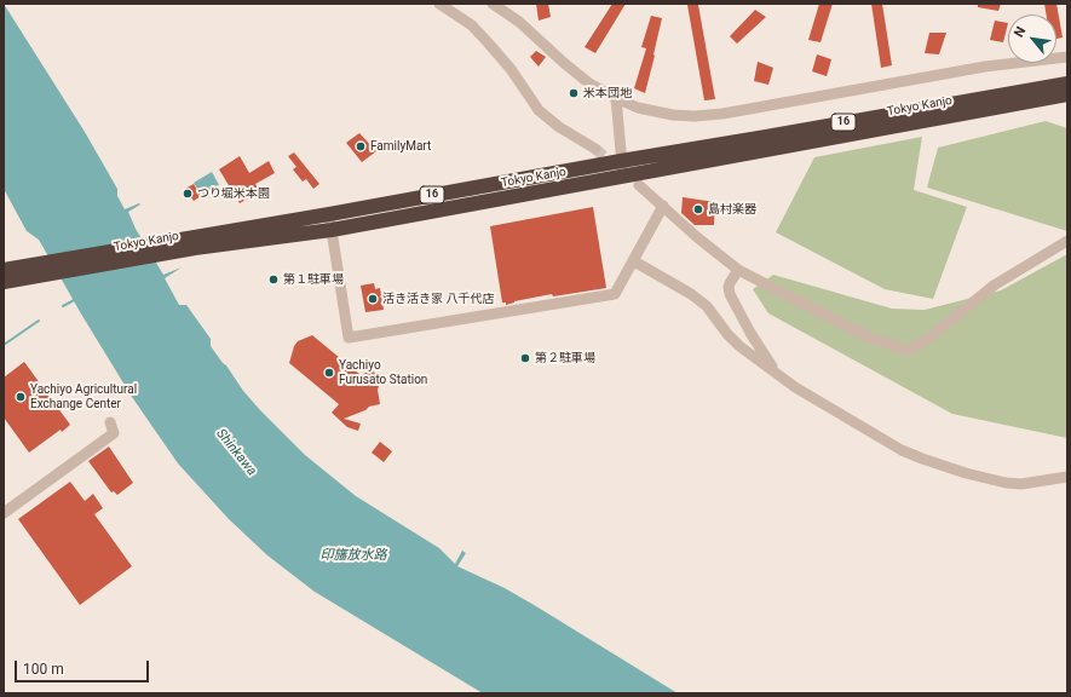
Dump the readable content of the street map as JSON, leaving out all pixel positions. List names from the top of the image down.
{
  "streets": {
    "highway": ["Tokyo Kanjo", "16"]
  },
  "water": ["Shinkawa", "印旛放水路"],
  "places": [
    "米本団地",
    "FamilyMart",
    "つり堀米本園",
    "島村楽器",
    "第１駐車場",
    "活き活き家 八千代店",
    "第２駐車場",
    "Yachiyo Furusato Station",
    "Yachiyo Agricultural Exchange Center"
  ],
  "scale_bar": "100 m",
  "north": "top left"
}
